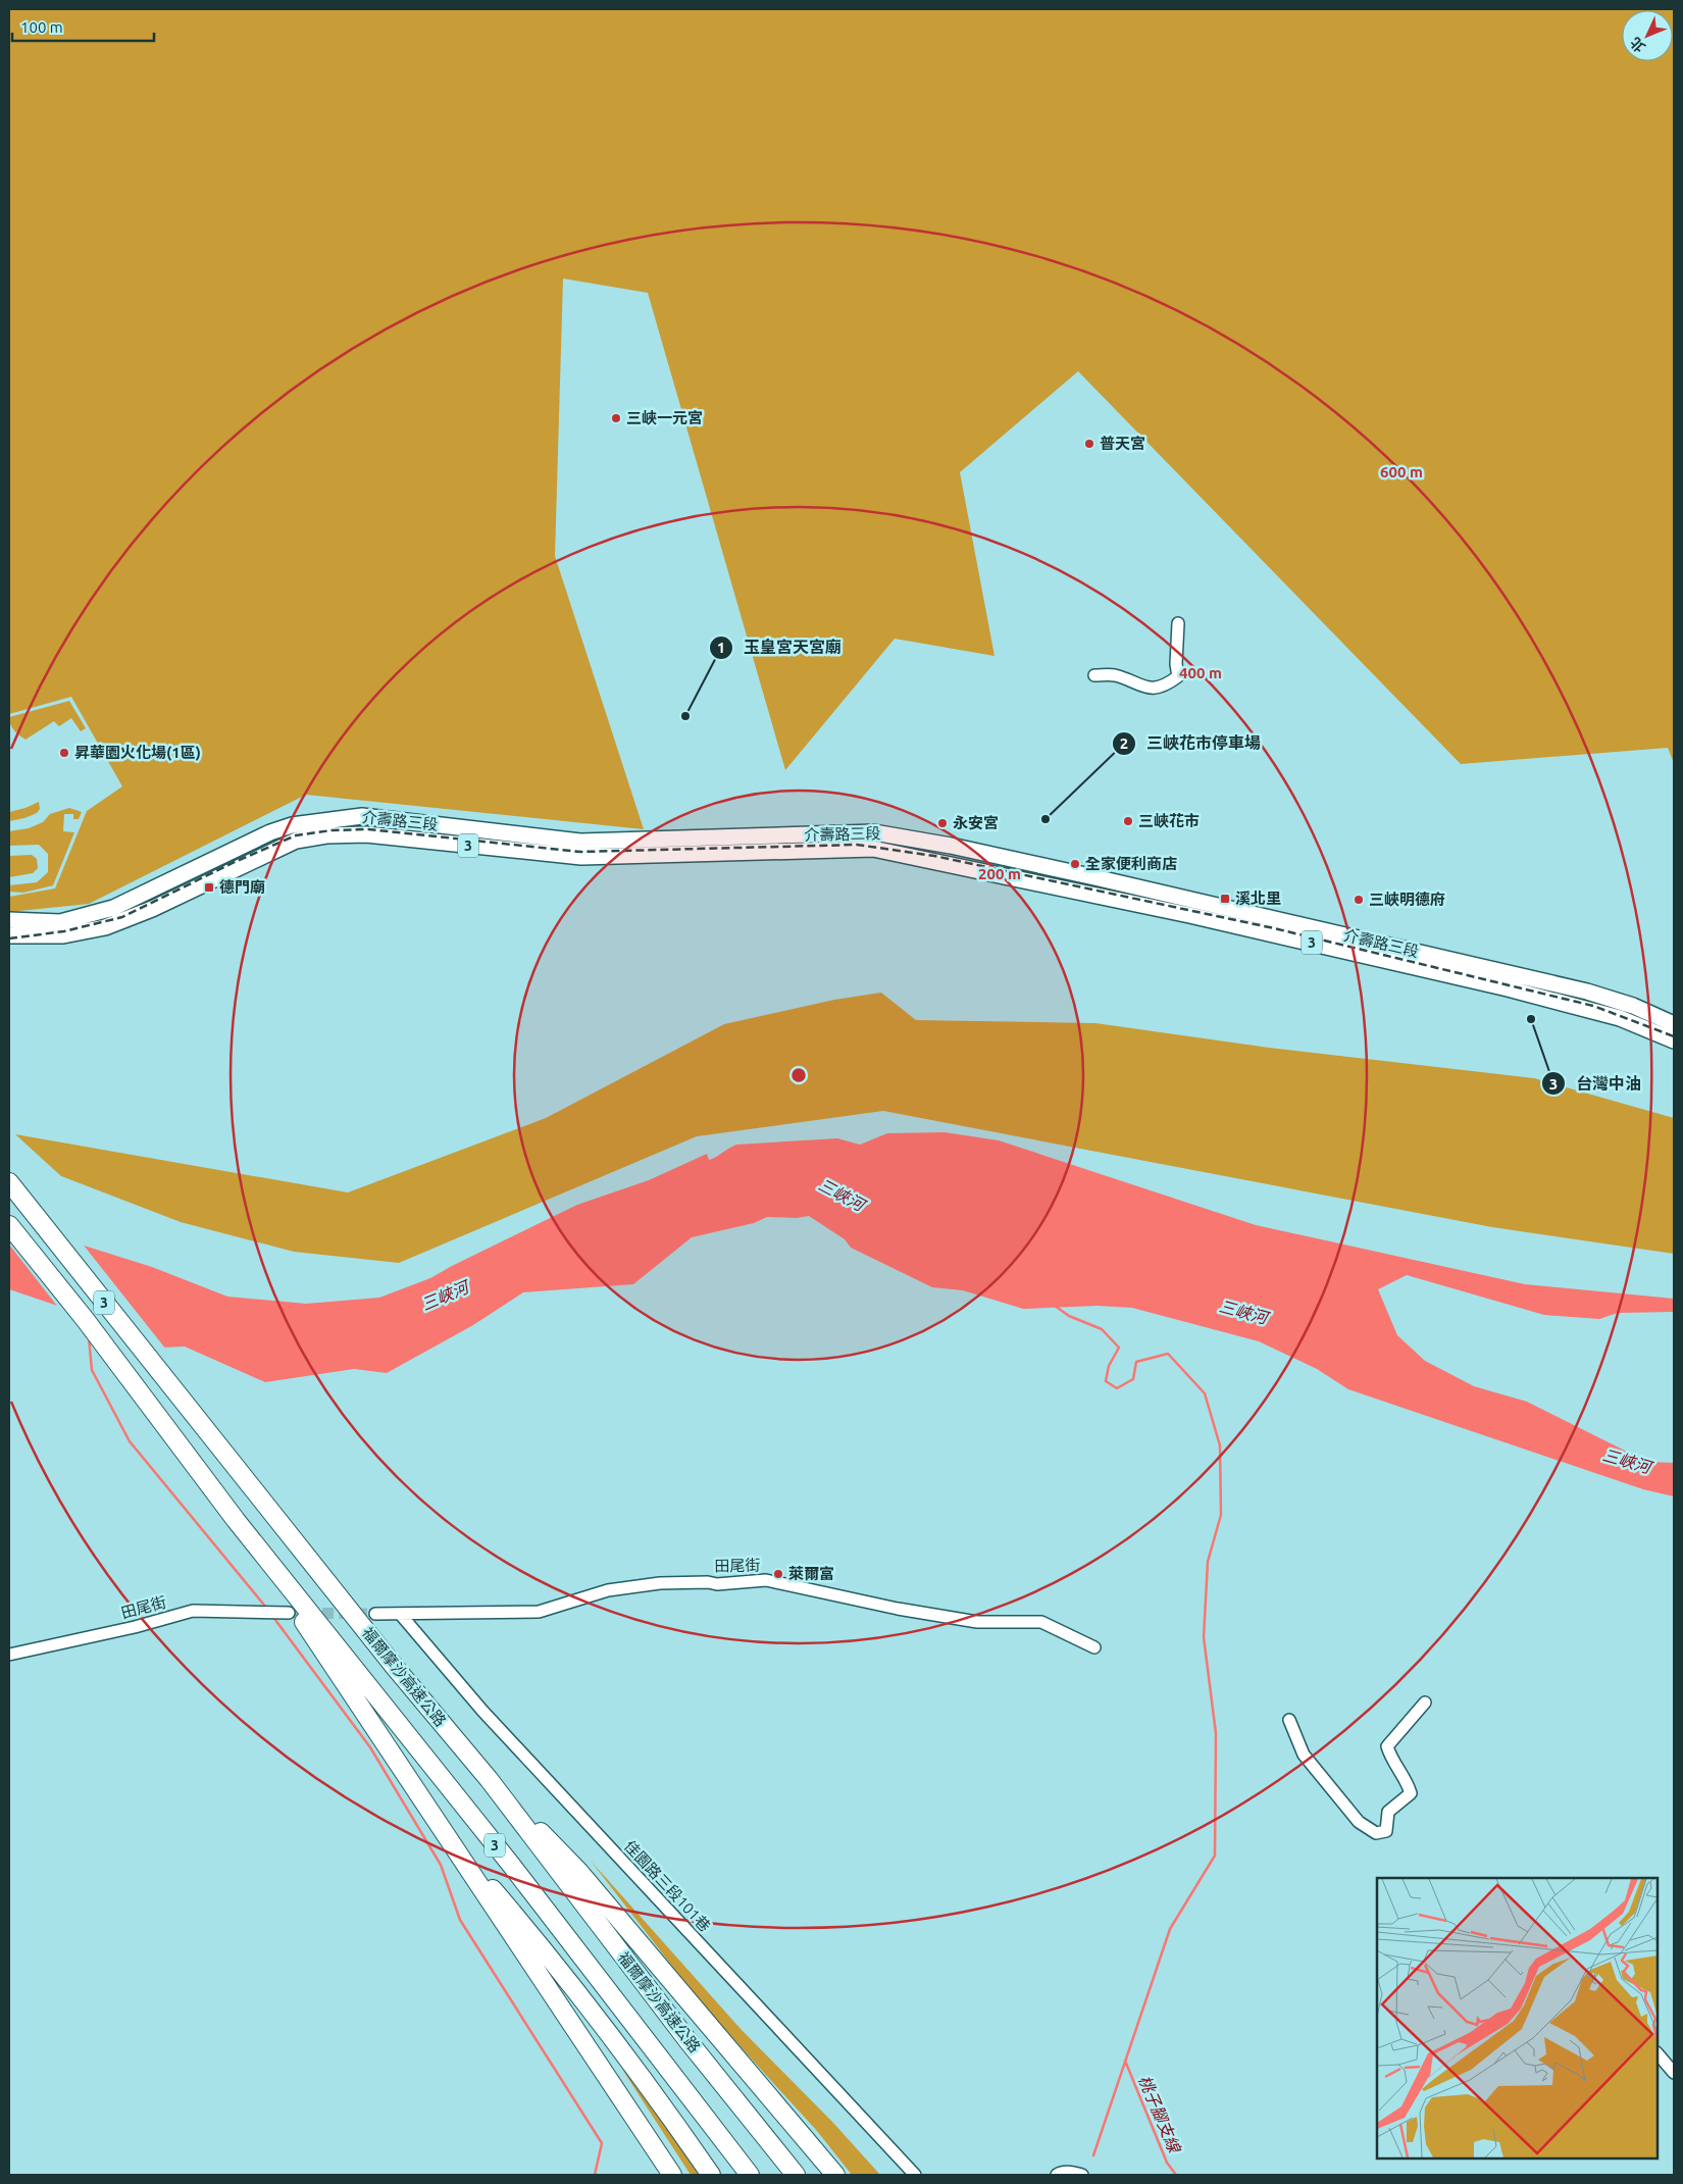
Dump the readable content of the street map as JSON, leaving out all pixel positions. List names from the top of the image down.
{
  "streets": {
    "highway": ["3", "福爾摩沙高速公路"],
    "main road": ["介壽路三段"],
    "street": ["田尾街", "佳園路三段101巷"]
  },
  "crossings": [
    ["田尾街", "佳園路三段101巷"]
  ],
  "water": ["三峽河", "桃子腳支線"],
  "places": {
    "other": [
      "三峽一元宮",
      "普天宮",
      "玉皇宮天宮廟",
      "昇華園火化場(1區)",
      "三峽花市停車場",
      "三峽花市",
      "永安宮",
      "全家便利商店",
      "三峽明德府",
      "台灣中油",
      "萊爾富"
    ],
    "transit": ["德門廟", "溪北里"]
  },
  "scale_bar": "100 m",
  "north": "bottom left",
  "rings": ["600 m", "400 m", "200 m"]
}
